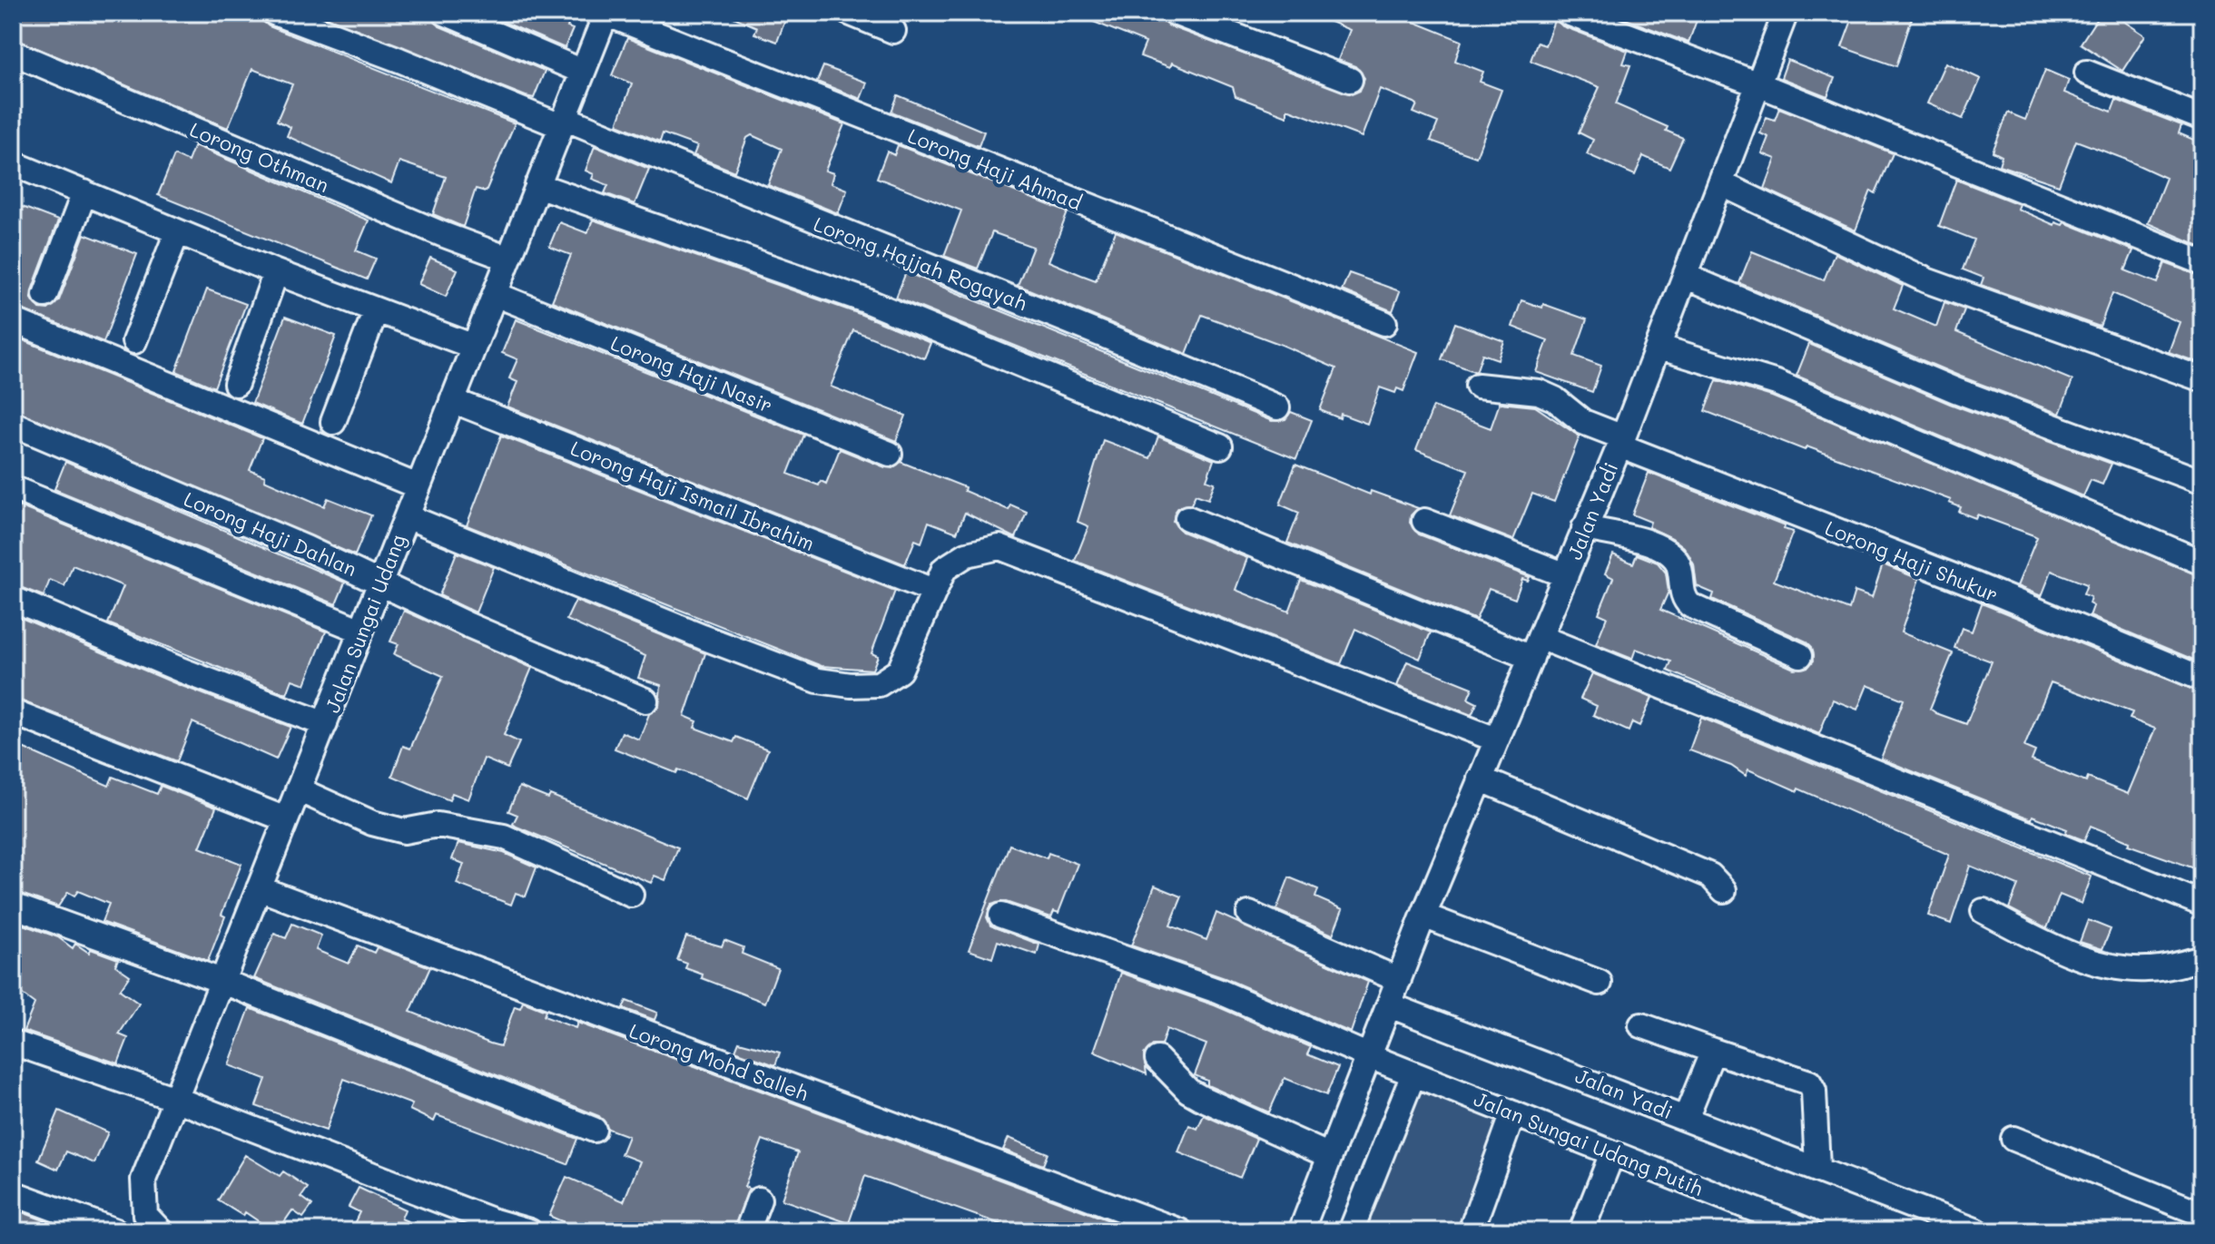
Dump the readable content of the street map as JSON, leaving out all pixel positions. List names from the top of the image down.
{
  "streets": {
    "street": [
      "Lorong Othman",
      "Lorong Haji Ahmad",
      "Lorong Hajjah Rogayah",
      "Lorong Haji Nasir",
      "Lorong Haji Ismail Ibrahim",
      "Jalan Yadi",
      "Lorong Haji Dahlan",
      "Lorong Haji Shukur",
      "Jalan Sungai Udang",
      "Lorong Mohd Salleh",
      "Jalan Sungai Udang Putih"
    ]
  },
  "crossings": [
    ["Lorong Othman", "Jalan Sungai Udang"],
    ["Lorong Haji Ahmad", "Jalan Sungai Udang"],
    ["Lorong Hajjah Rogayah", "Jalan Sungai Udang"],
    ["Lorong Haji Nasir", "Jalan Sungai Udang"],
    ["Lorong Haji Ismail Ibrahim", "Jalan Sungai Udang"],
    ["Jalan Yadi", "Lorong Haji Shukur"],
    ["Jalan Yadi", "Jalan Sungai Udang Putih"],
    ["Lorong Haji Dahlan", "Jalan Sungai Udang"],
    ["Jalan Sungai Udang", "Lorong Mohd Salleh"]
  ]
}
